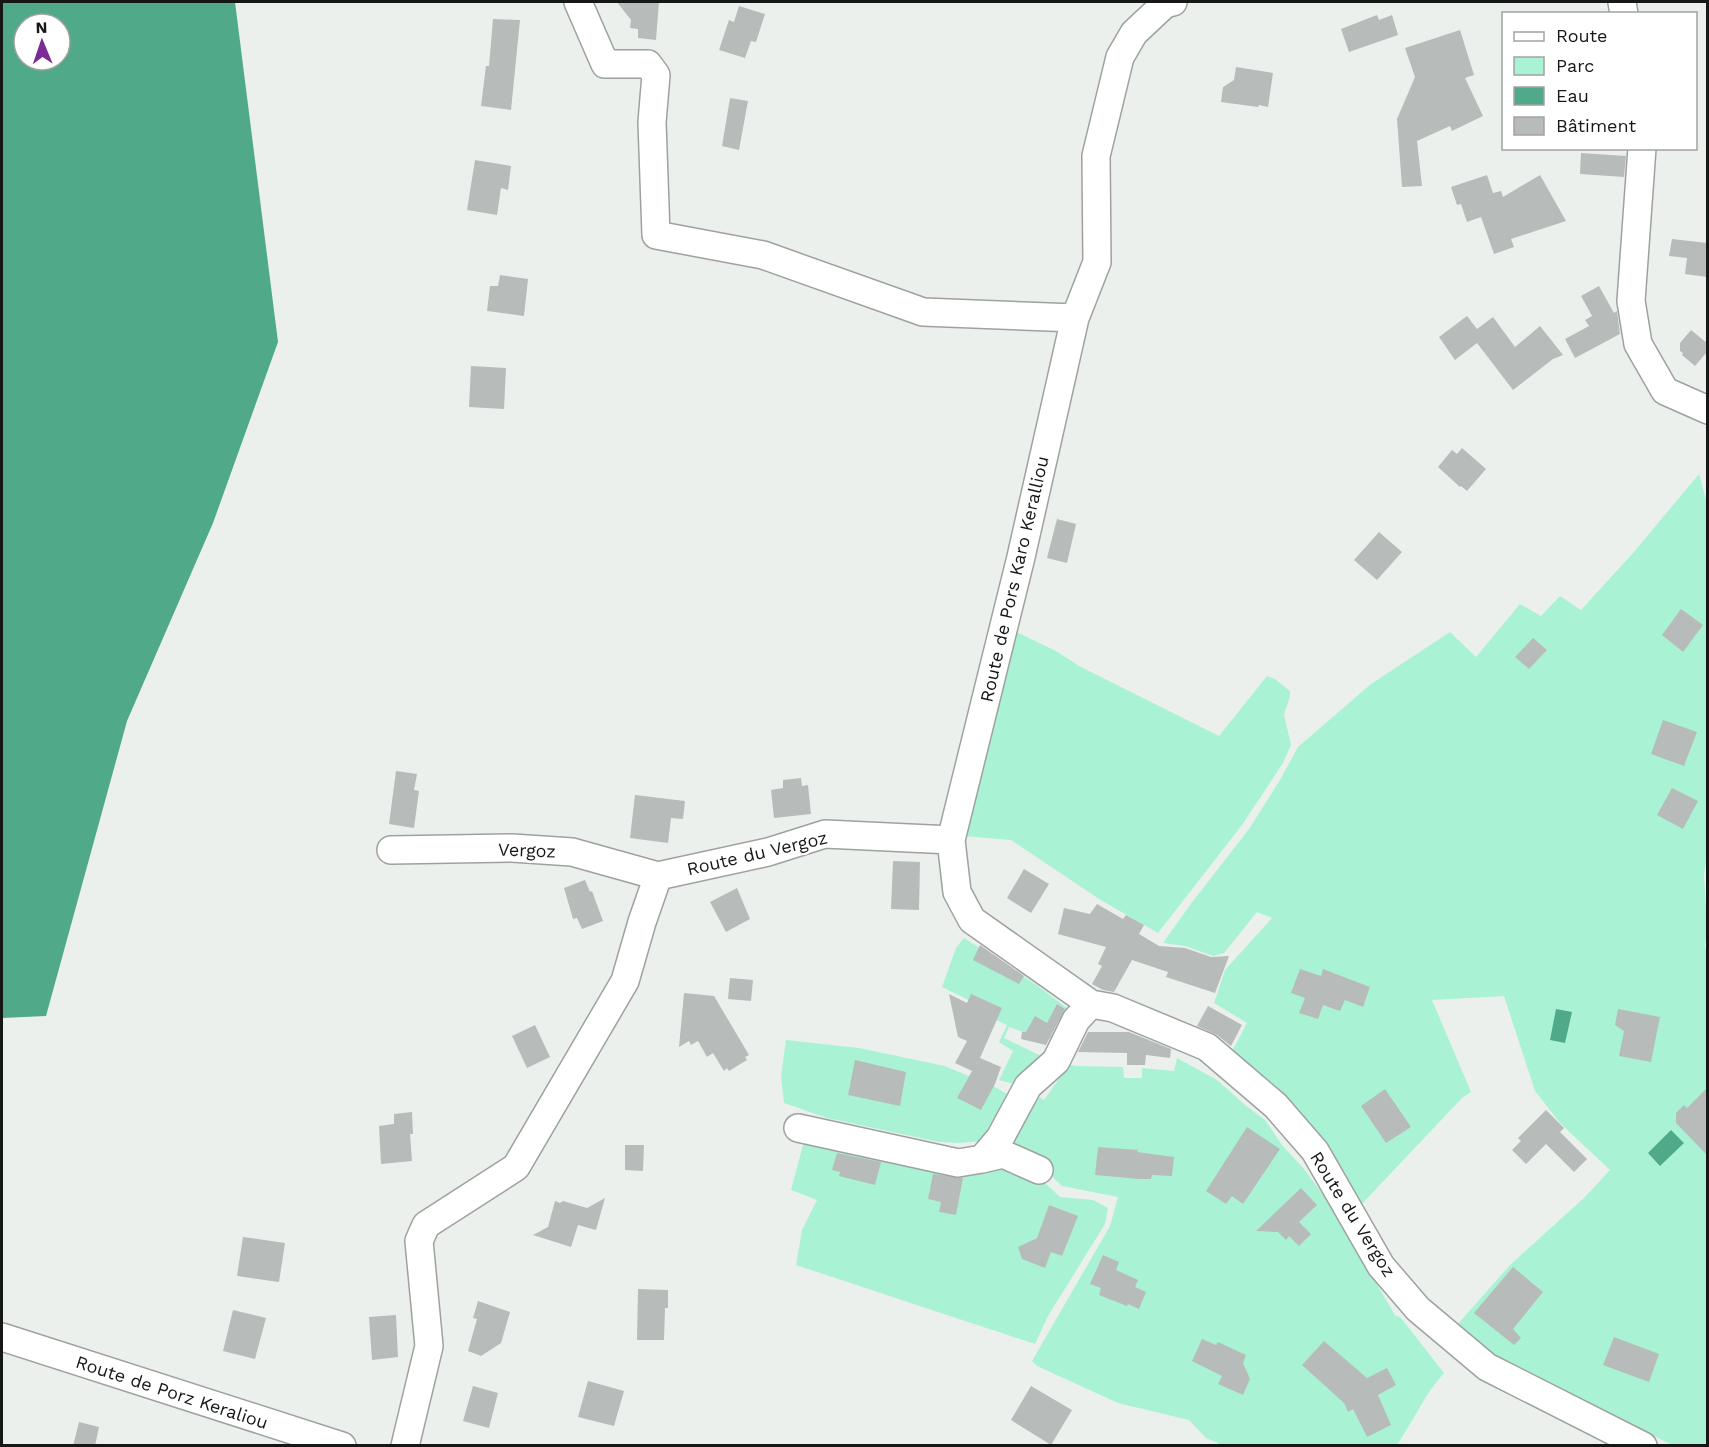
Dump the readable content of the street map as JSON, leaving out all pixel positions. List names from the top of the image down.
{
  "streets": {
    "street": [
      "Route de Pors Karo Keralliou",
      "Vergoz",
      "Route du Vergoz",
      "Route de Porz Keraliou"
    ]
  },
  "crossings": [
    ["Route de Pors Karo Keralliou", "Route du Vergoz"],
    ["Vergoz", "Route du Vergoz"]
  ],
  "legend": [
    "Route",
    "Parc",
    "Eau",
    "Bâtiment"
  ],
  "north": "top"
}
